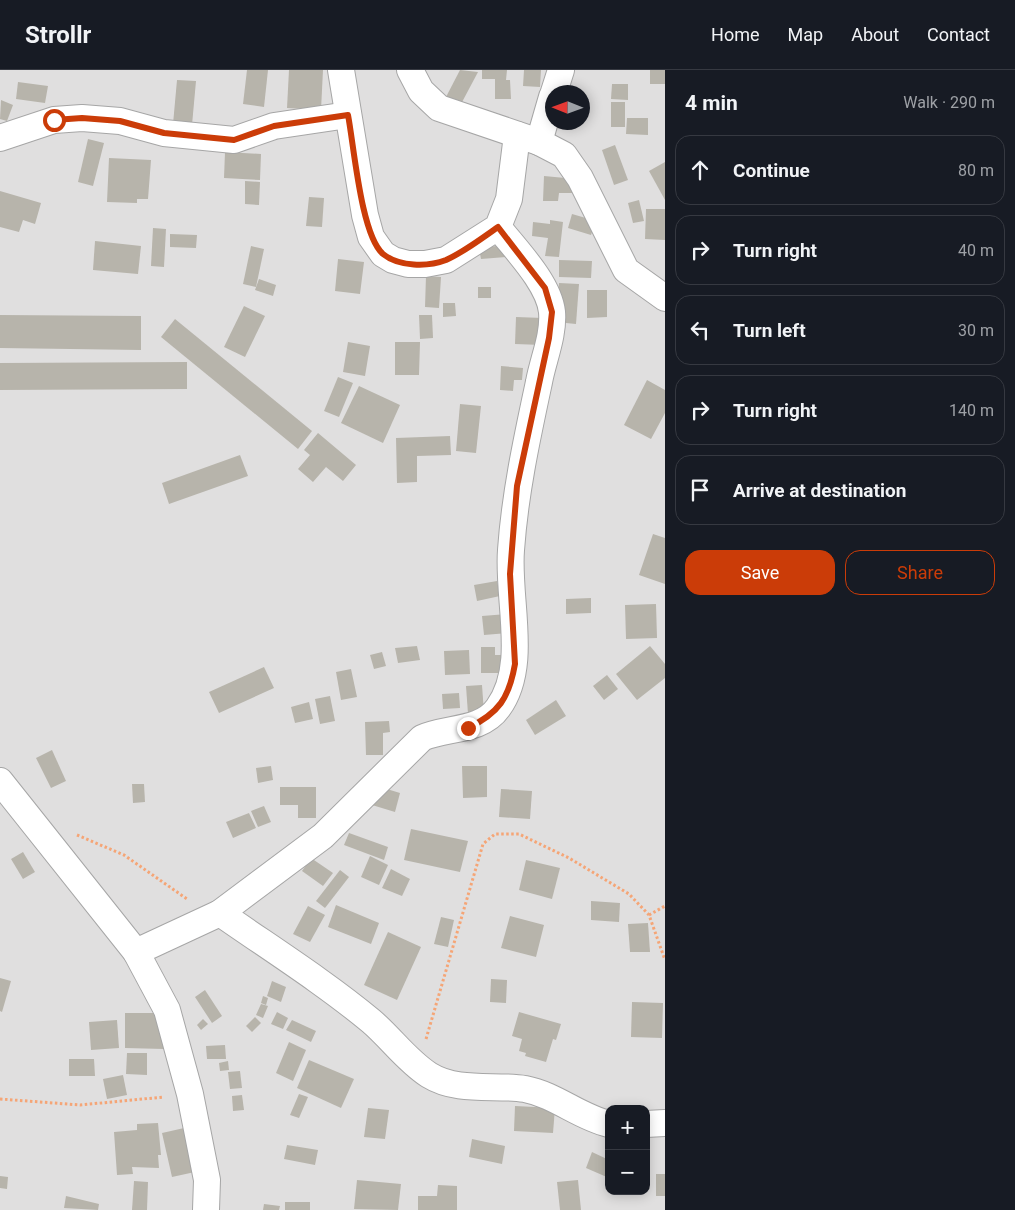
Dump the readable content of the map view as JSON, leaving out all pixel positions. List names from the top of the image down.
{
  "north": "left",
  "page": {
    "header": "Strollr",
    "nav": [
      "Home",
      "Map",
      "About",
      "Contact"
    ],
    "heading": ["4 min", "Walk · 290 m"],
    "list": [
      ["Continue", "80 m"],
      ["Turn right", "40 m"],
      ["Turn left", "30 m"],
      ["Turn right", "140 m"],
      "Arrive at destination"
    ],
    "buttons": ["Save", "Share"],
    "map_buttons": ["+", "−"]
  }
}
